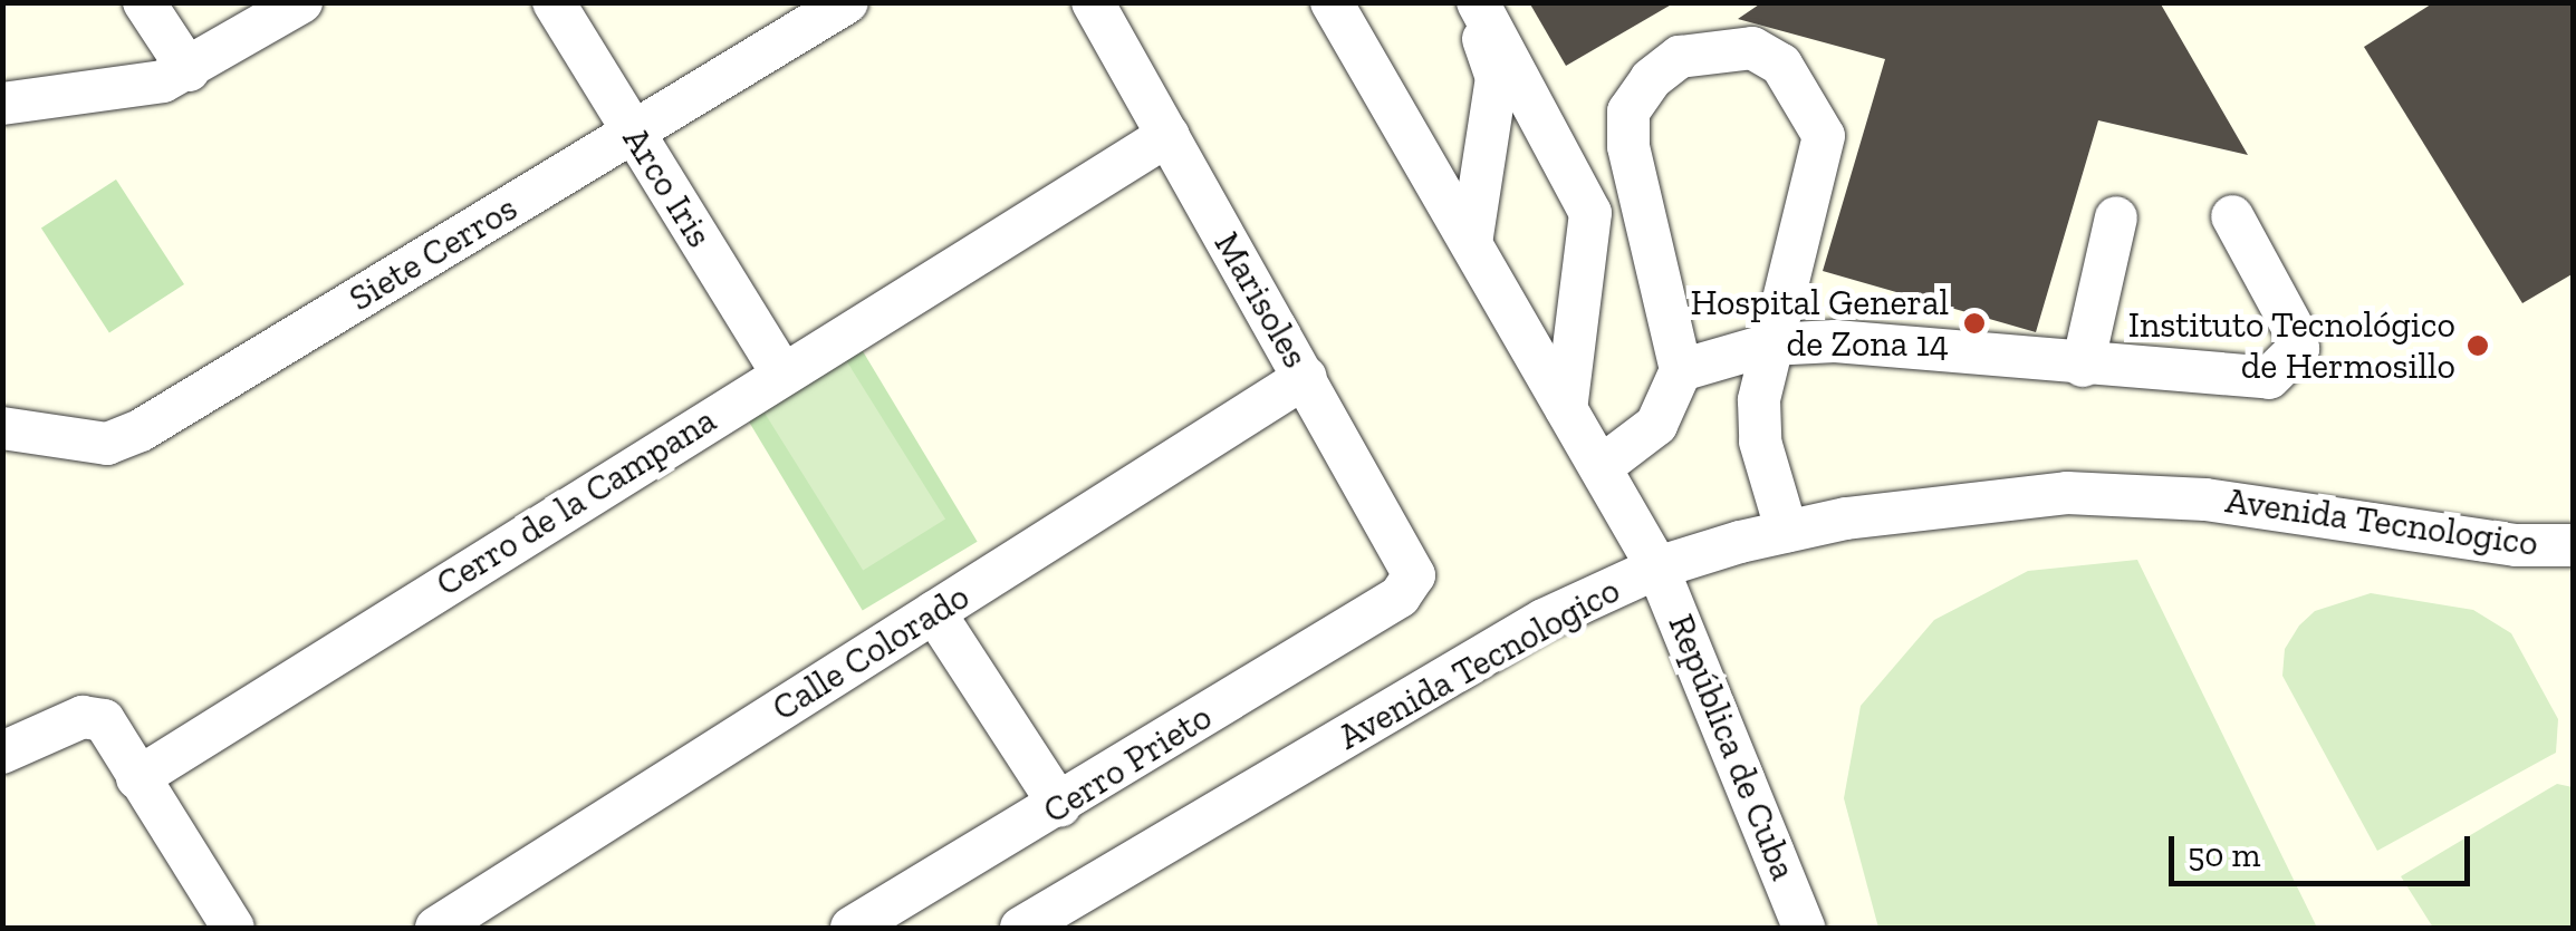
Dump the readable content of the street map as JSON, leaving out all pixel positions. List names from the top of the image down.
{
  "streets": {
    "street": [
      "Arco Iris",
      "Siete Cerros",
      "Marisoles",
      "Cerro de la Campana",
      "Avenida Tecnologico",
      "Calle Colorado",
      "República de Cuba",
      "Cerro Prieto"
    ]
  },
  "crossings": [
    ["Arco Iris", "Siete Cerros"],
    ["Arco Iris", "Cerro de la Campana"],
    ["Marisoles", "Cerro de la Campana"],
    ["Marisoles", "Calle Colorado"],
    ["Marisoles", "Cerro Prieto"],
    ["Avenida Tecnologico", "República de Cuba"]
  ],
  "places": ["Hospital General de Zona 14", "Instituto Tecnológico de Hermosillo"],
  "scale_bar": "50 m"
}
